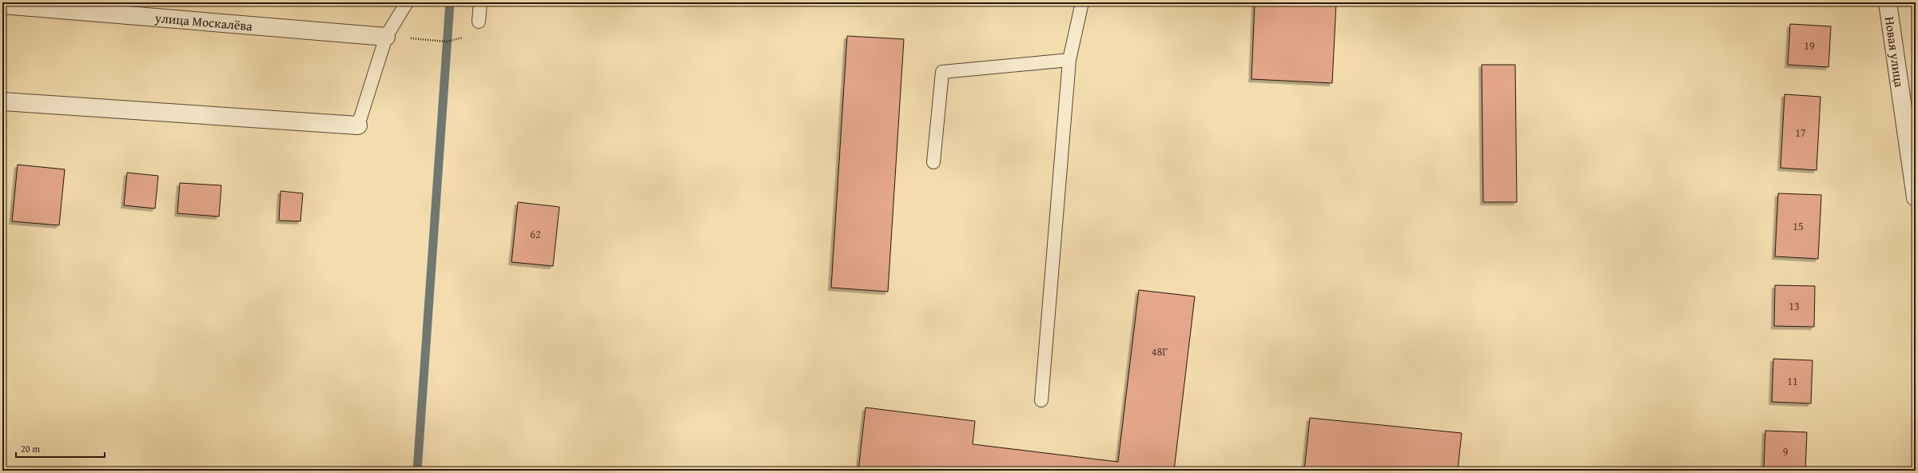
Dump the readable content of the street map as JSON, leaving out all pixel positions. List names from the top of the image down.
{
  "streets": {
    "street": ["улица Москалёва", "Новая улица"]
  },
  "house_numbers": [
    "19",
    "17",
    "15",
    "62",
    "13",
    "48Г",
    "11",
    "9"
  ],
  "scale_bar": "20 m"
}
